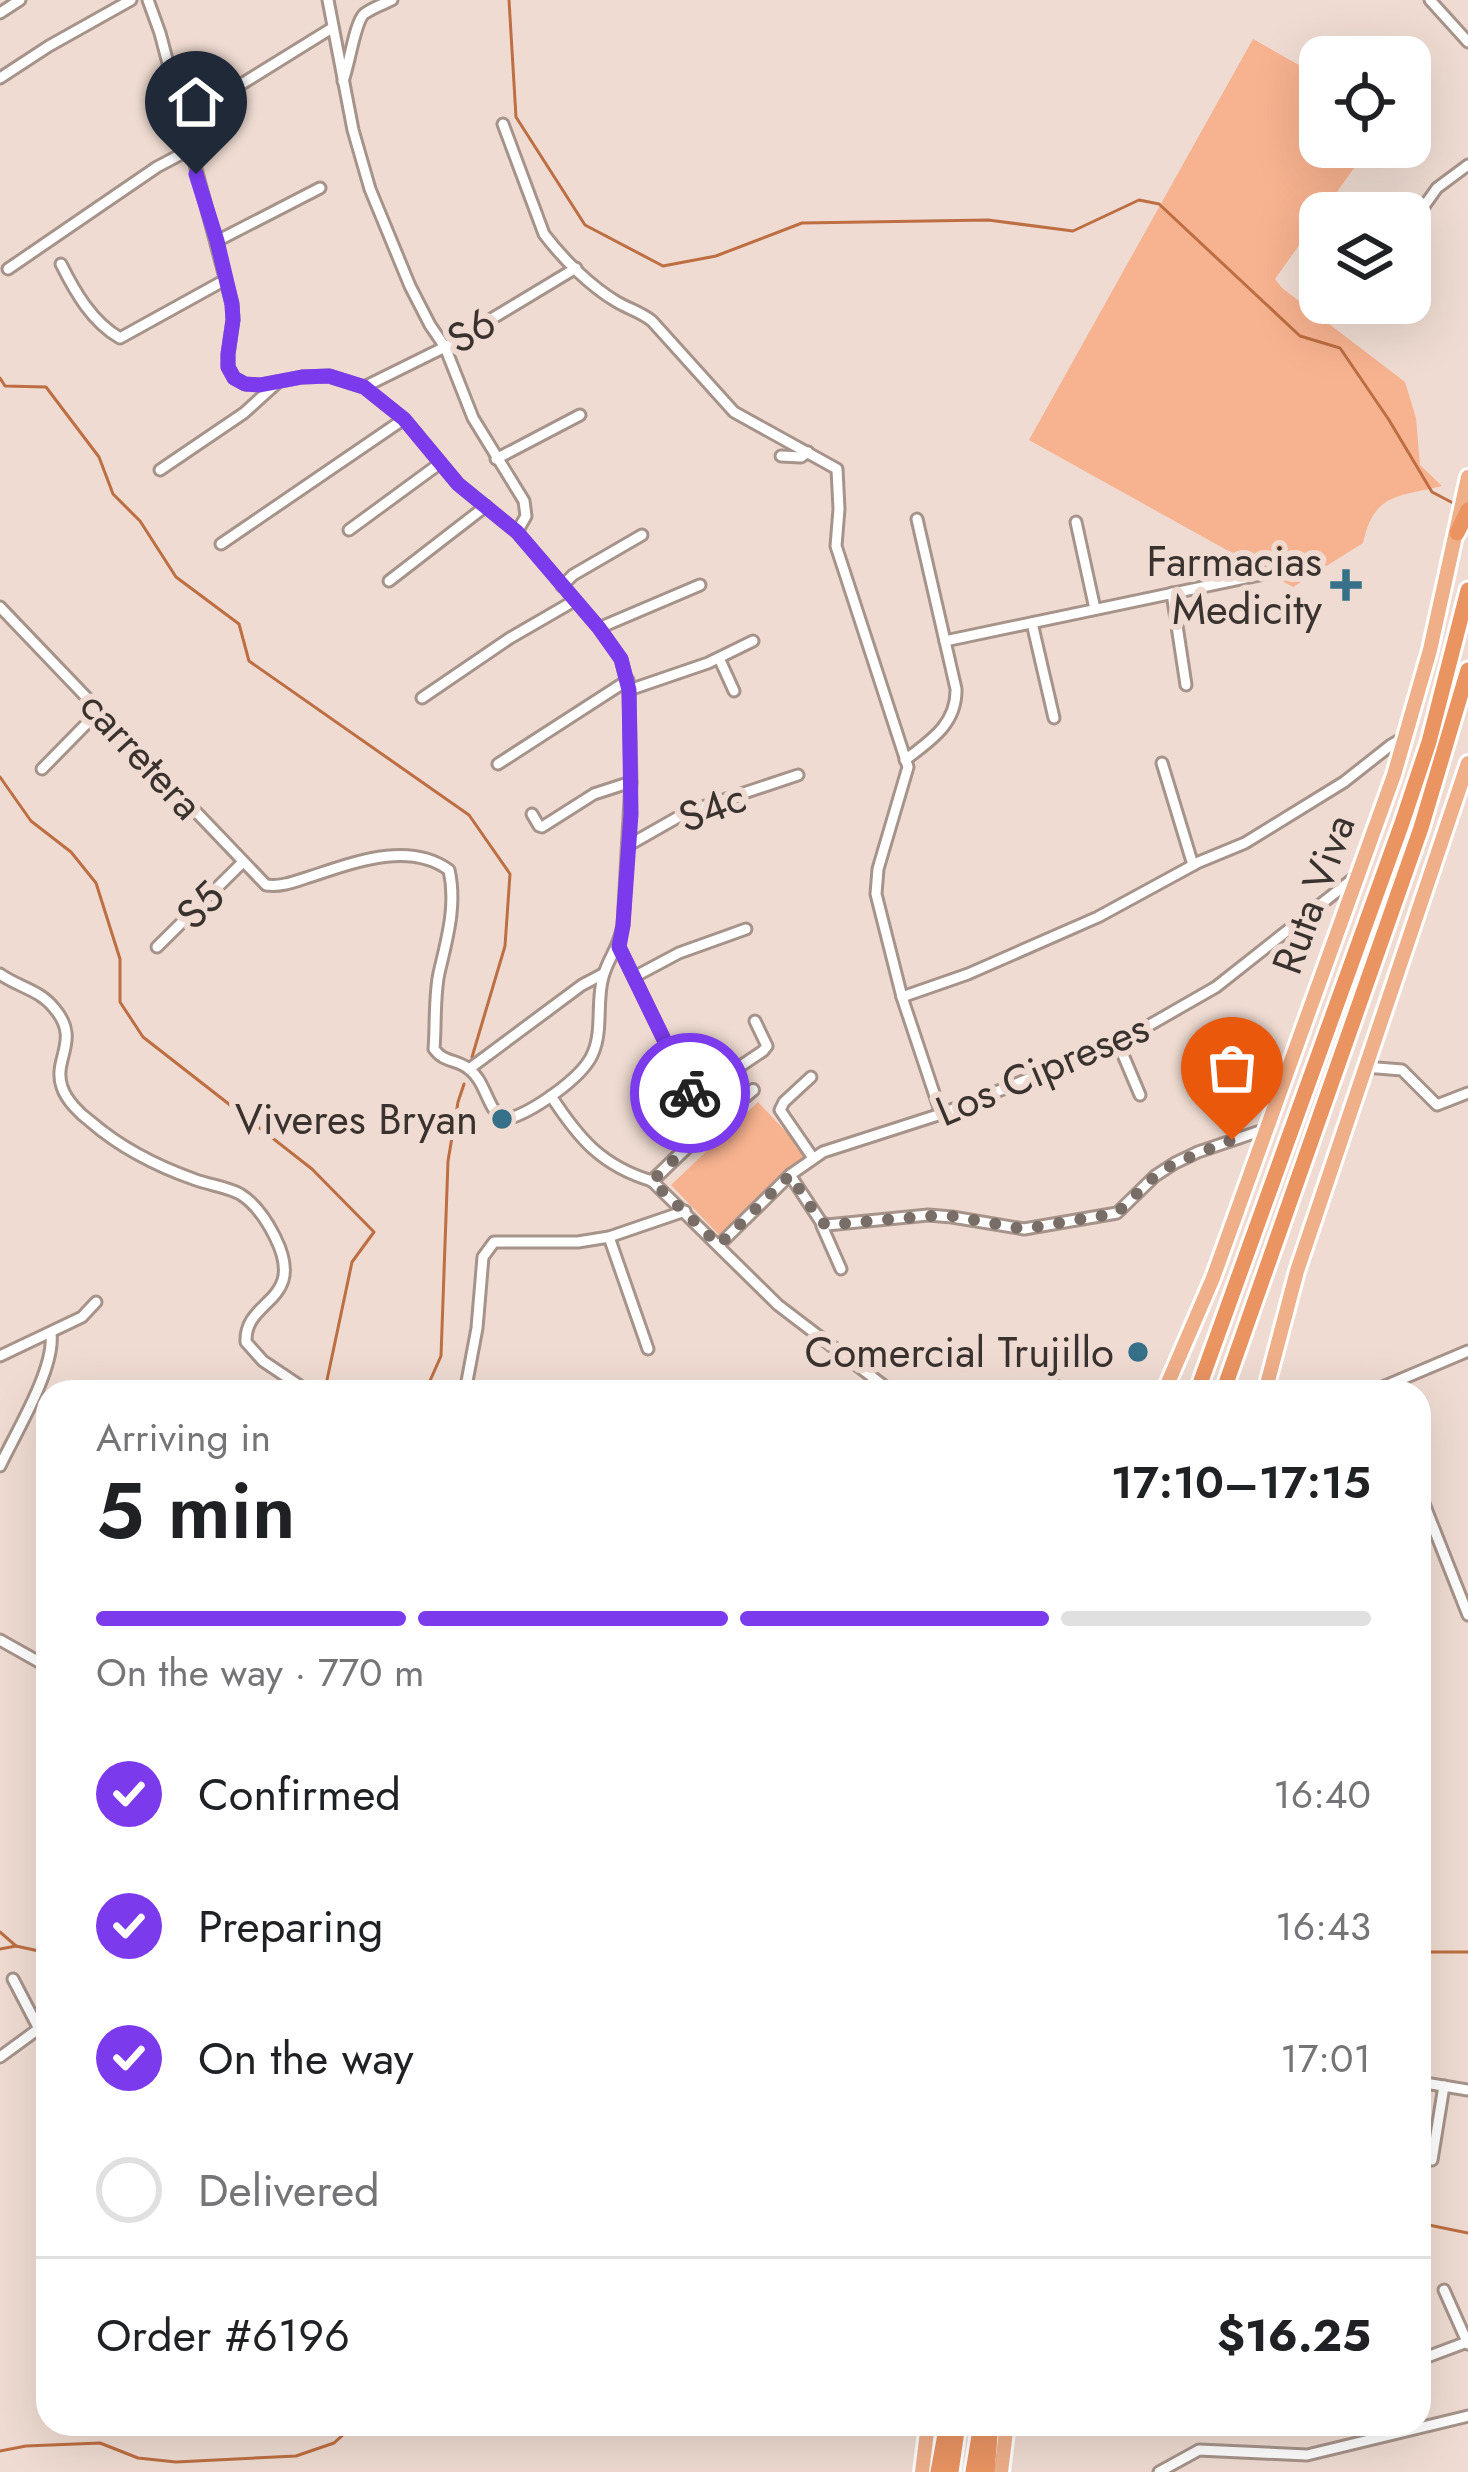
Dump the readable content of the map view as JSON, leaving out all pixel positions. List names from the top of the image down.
{
  "streets": {
    "highway": ["Ruta Viva"],
    "street": [
      "S6",
      "carretera",
      "S4c",
      "S5",
      "Los Cipreses"
    ]
  },
  "crossings": [
    ["carretera", "S5"],
    ["Ruta Viva", "Los Cipreses"]
  ],
  "places": {
    "health": ["Farmacias Medicity"],
    "other": ["Viveres Bryan", "Comercial Trujillo"]
  },
  "page": {
    "heading": ["5 min", "Arriving in", "17:10–17:15"],
    "panel": ["Order #6196", "$16.25"],
    "bar": "On the way · 770 m",
    "list": [
      ["Confirmed", "16:40"],
      ["Preparing", "16:43"],
      ["On the way", "17:01"],
      "Delivered"
    ]
  }
}
